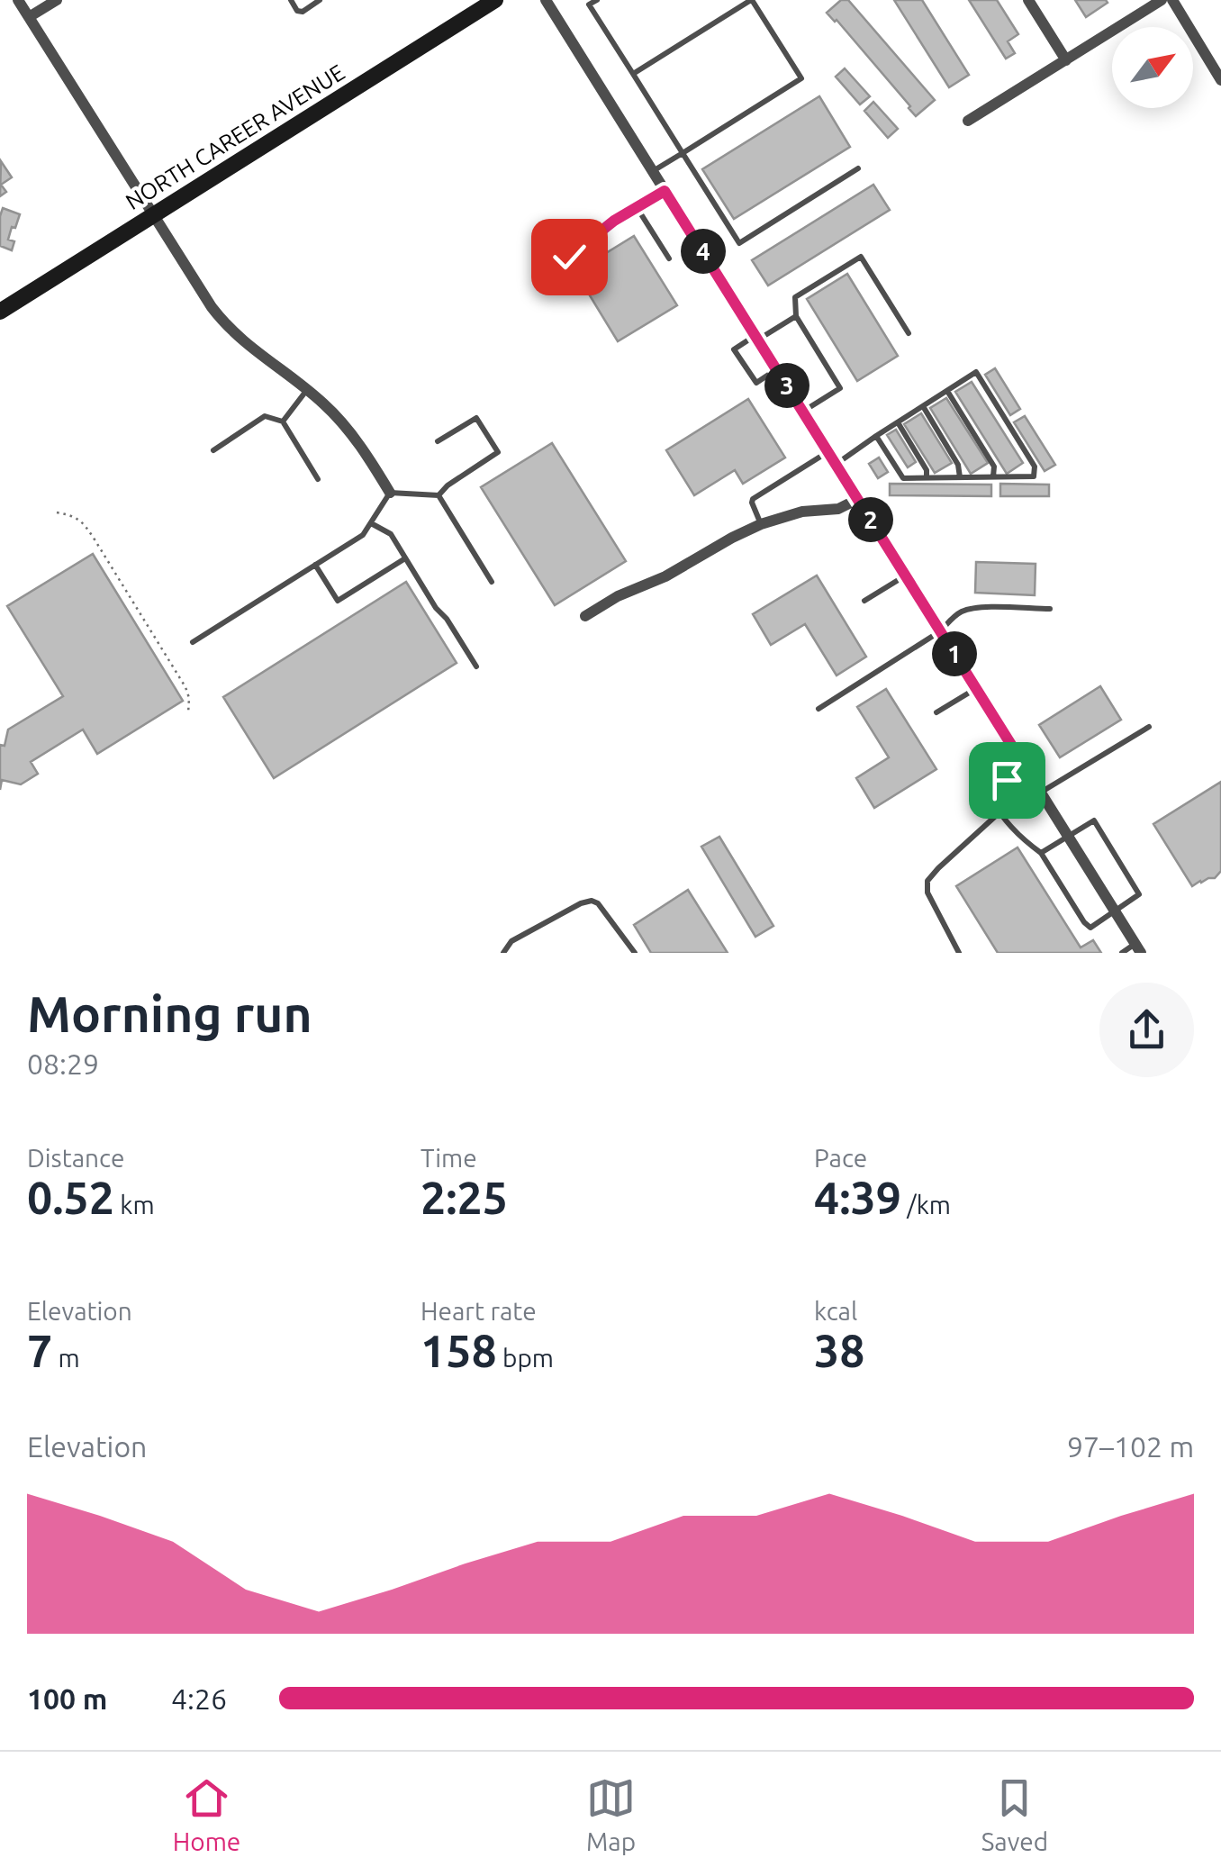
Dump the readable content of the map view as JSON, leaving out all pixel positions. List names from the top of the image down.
{
  "streets": {
    "street": ["NORTH CAREER AVENUE"]
  },
  "north": "top right",
  "page": {
    "pins": [
      "4",
      "3",
      "2",
      "1"
    ],
    "heading": ["Morning run", "08:29"],
    "stats": [
      ["Distance", "0.52 km"],
      ["Time", "2:25"],
      ["Pace", "4:39 /km"],
      ["Elevation", "7 m"],
      ["Heart rate", "158 bpm"],
      ["kcal", "38"]
    ],
    "chart": ["Elevation", "97–102 m"],
    "list": [
      {
        "name": "100 m",
        "note": "4:26"
      }
    ],
    "tabs": ["Home", "Map", "Saved"]
  }
}
